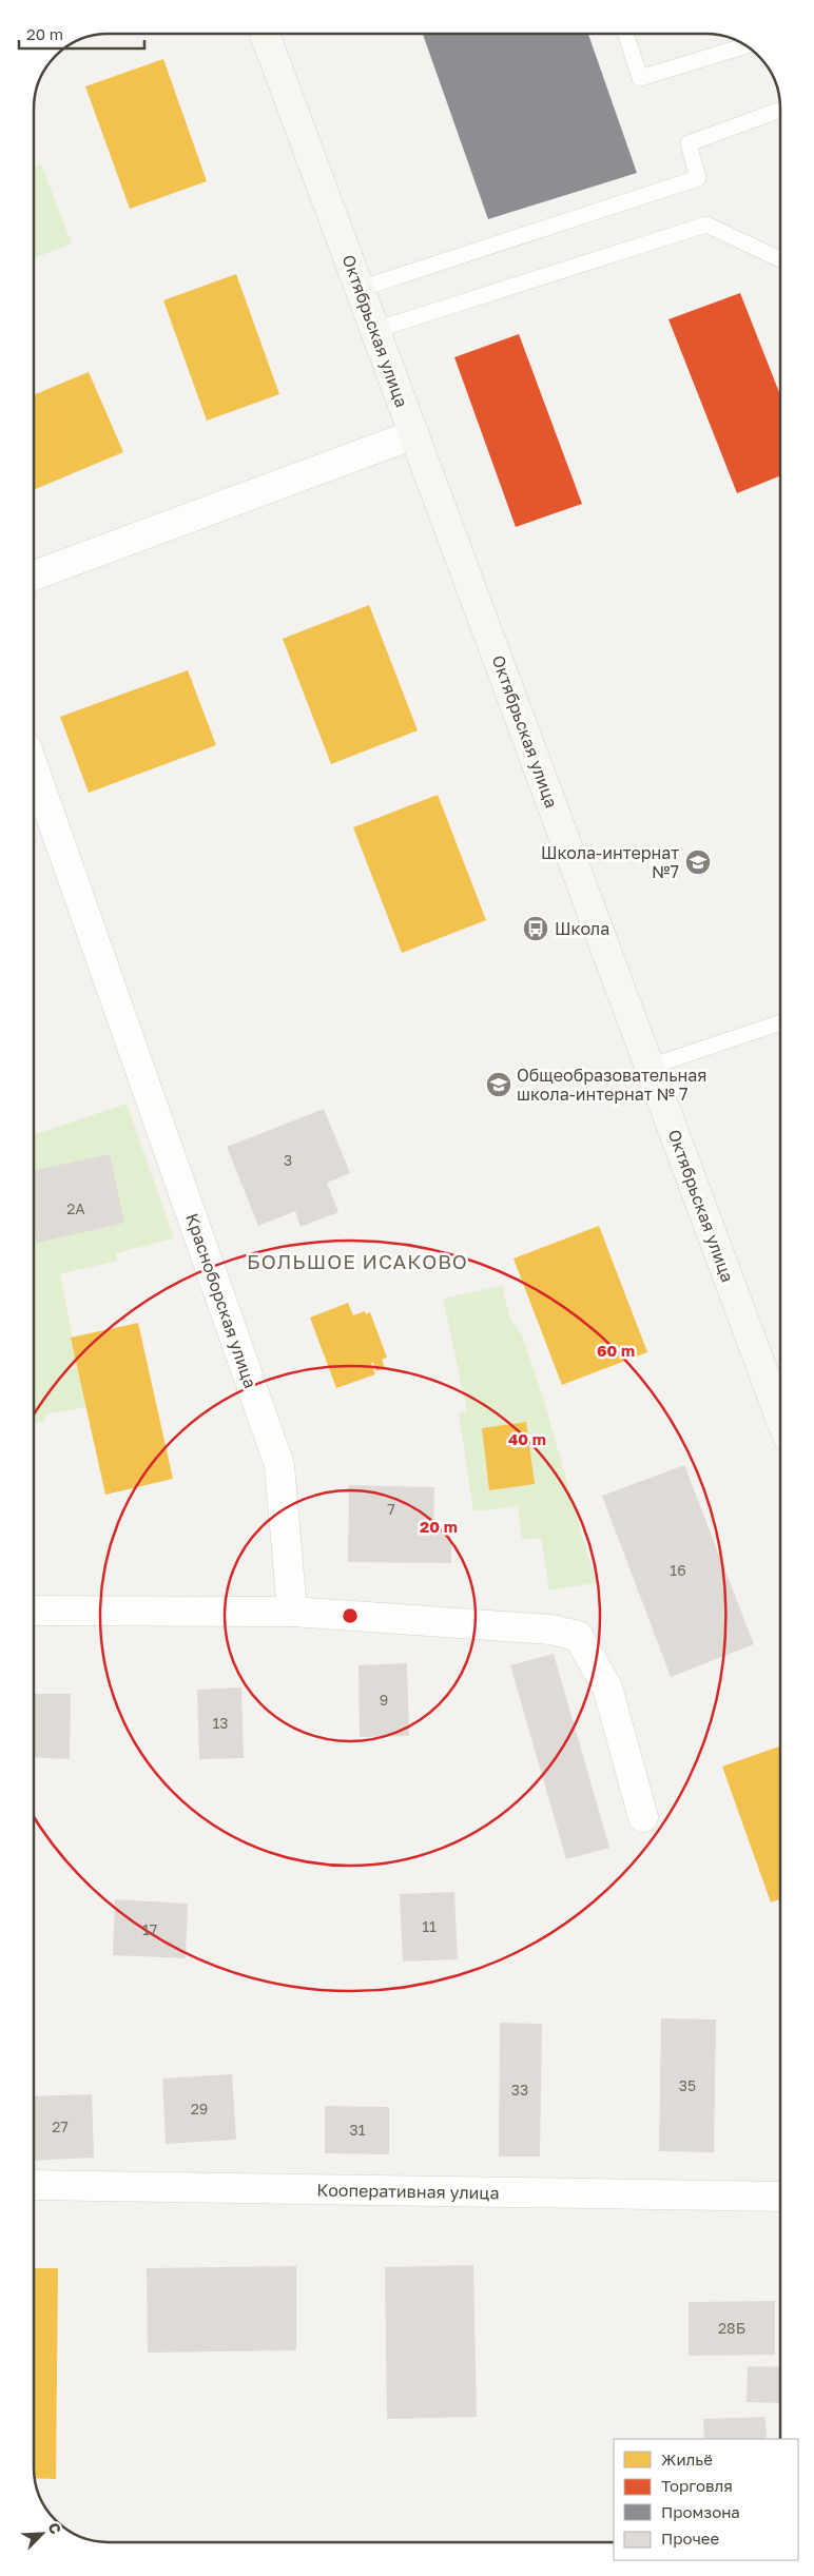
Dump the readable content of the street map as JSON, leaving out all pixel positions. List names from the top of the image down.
{
  "streets": {
    "street": ["Октябрьская улица", "Красноборская улица", "Кооперативная улица"]
  },
  "districts": ["БОЛЬШОЕ ИСАКОВО"],
  "places": {
    "school or university": ["Школа-интернат №7", "Общеобразовательная школа-интернат № 7"],
    "bus stop": ["Школа"]
  },
  "house_numbers": [
    "3",
    "2А",
    "7",
    "16",
    "9",
    "13",
    "11",
    "17",
    "35",
    "33",
    "29",
    "27",
    "31",
    "28Б"
  ],
  "legend": [
    "Жильё",
    "Торговля",
    "Промзона",
    "Прочее"
  ],
  "scale_bar": "20 m",
  "north": "top right",
  "rings": ["60 m", "40 m", "20 m"]
}
